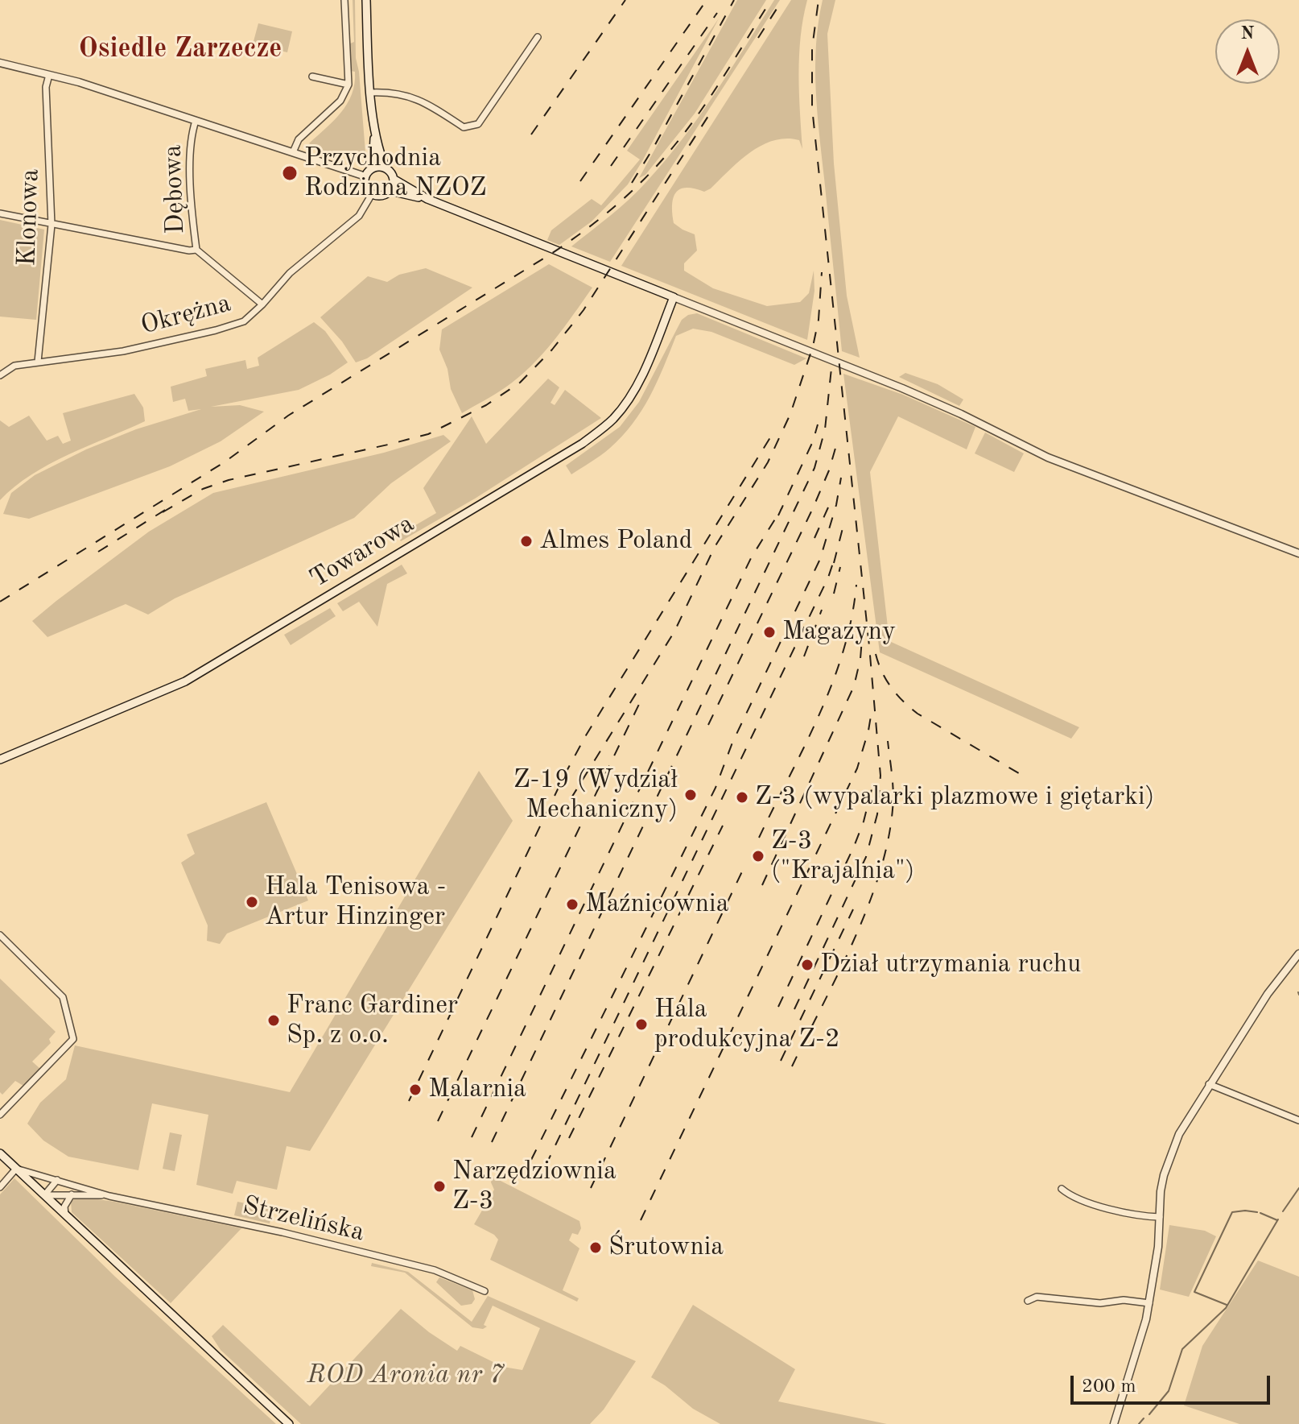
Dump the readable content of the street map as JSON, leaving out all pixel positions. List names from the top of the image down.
{
  "streets": {
    "main road": ["Towarowa"],
    "street": [
      "Dębowa",
      "Klonowa",
      "Okrężna",
      "Strzelińska"
    ]
  },
  "crossings": [
    ["Dębowa", "Okrężna"],
    ["Klonowa", "Okrężna"]
  ],
  "districts": ["Osiedle Zarzecze"],
  "parks": ["ROD Aronia nr 7"],
  "places": [
    "Przychodnia Rodzinna NZOZ",
    "Almes Poland",
    "Magazyny",
    "Z-19 (Wydział Mechaniczny)",
    "Z-3 (wypalarki plazmowe i giętarki)",
    "Z-3 (\"Krajalnia\")",
    "Hala Tenisowa - Artur Hinzinger",
    "Maźnicownia",
    "Dział utrzymania ruchu",
    "Franc Gardiner Sp. z o.o.",
    "Hala produkcyjna Z-2",
    "Malarnia",
    "Narzędziownia Z-3",
    "Śrutownia"
  ],
  "scale_bar": "200 m",
  "north": "top"
}
